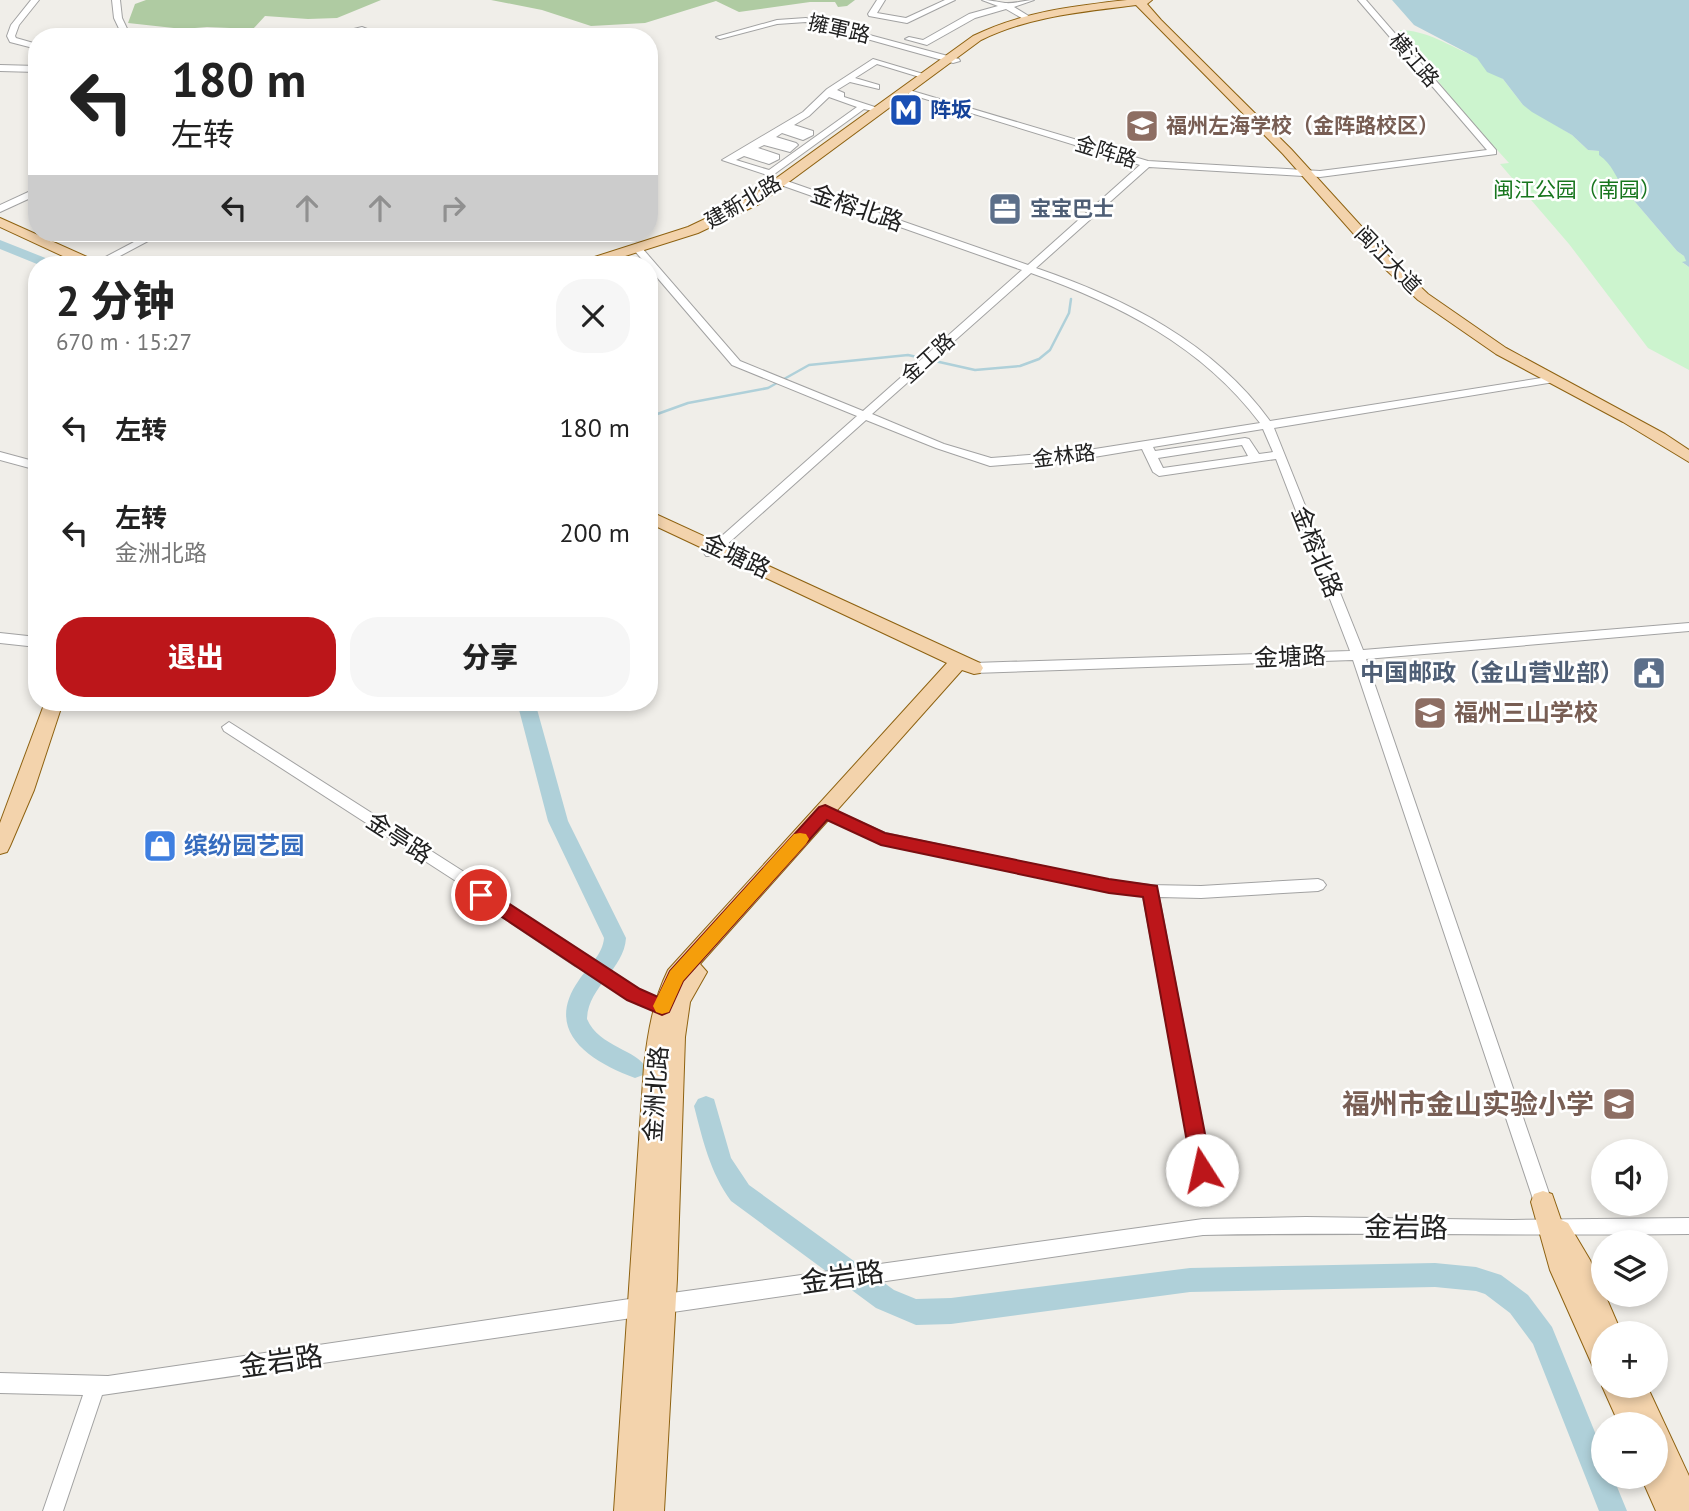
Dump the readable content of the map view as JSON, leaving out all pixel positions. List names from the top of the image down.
{
  "streets": {
    "main road": [
      "建新北路",
      "金榕北路",
      "闽江大道",
      "金塘路",
      "金洲北路"
    ],
    "street": [
      "擁軍路",
      "横江路",
      "金阵路",
      "金工路",
      "金林路",
      "金亭路",
      "金岩路"
    ]
  },
  "crossings": [
    ["擁軍路", "建新北路"],
    ["横江路", "金阵路"],
    ["金阵路", "建新北路"],
    ["金阵路", "闽江大道"],
    ["金阵路", "金工路"],
    ["建新北路", "金榕北路"],
    ["建新北路", "闽江大道"],
    ["建新北路", "金林路"],
    ["金榕北路", "金工路"],
    ["金榕北路", "金林路"],
    ["金榕北路", "金塘路"],
    ["金榕北路", "金岩路"],
    ["闽江大道", "金林路"],
    ["金工路", "金林路"],
    ["金工路", "金塘路"],
    ["金塘路", "金洲北路"],
    ["金亭路", "金洲北路"],
    ["金洲北路", "金岩路"]
  ],
  "parks": ["闽江公园（南园）"],
  "places": {
    "metro station": ["阵坂"],
    "school or university": ["福州左海学校（金阵路校区）", "福州三山学校", "福州市金山实验小学"],
    "office": ["宝宝巴士"],
    "public building": ["中国邮政（金山营业部）"],
    "shop": ["缤纷园艺园"]
  },
  "page": {
    "turn": ["180 m", "左转"],
    "heading": ["2 分钟", "670 m · 15:27"],
    "list": [
      {
        "name": "左转",
        "value": "180 m"
      },
      {
        "name": "左转",
        "note": "金洲北路",
        "value": "200 m"
      }
    ],
    "buttons": ["退出", "分享"],
    "map_buttons": ["+", "−"]
  }
}
